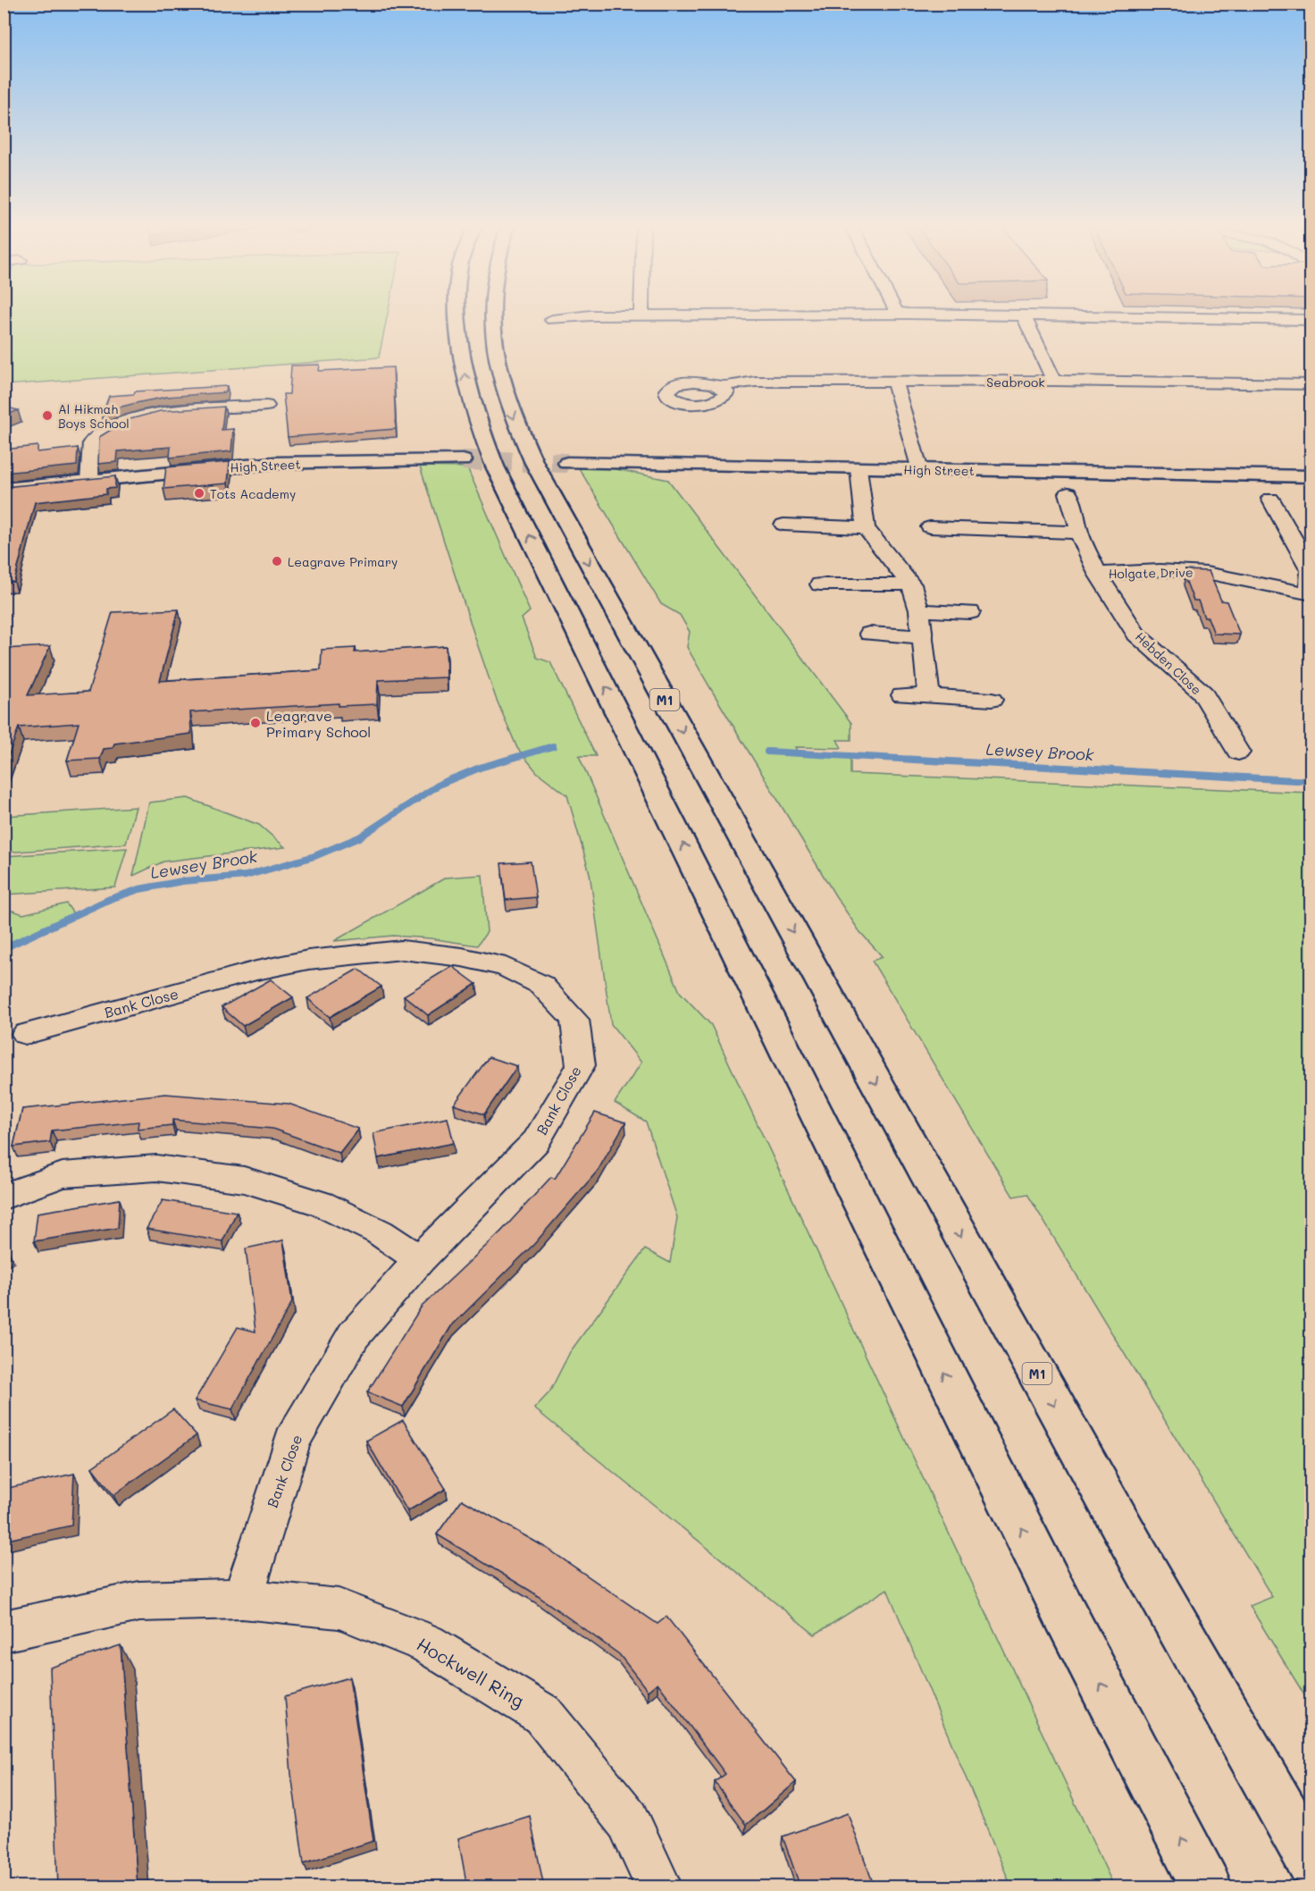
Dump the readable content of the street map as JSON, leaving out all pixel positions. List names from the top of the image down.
{
  "streets": {
    "main road": ["High Street", "M1"],
    "street": [
      "Seabrook",
      "Holgate Drive",
      "Hebden Close",
      "Bank Close",
      "Hockwell Ring"
    ]
  },
  "crossings": [
    ["Holgate Drive", "Hebden Close"],
    ["Bank Close", "Hockwell Ring"]
  ],
  "water": ["Lewsey Brook"],
  "places": [
    "Al Hikmah Boys School",
    "Tots Academy",
    "Leagrave Primary",
    "Leagrave Primary School"
  ]
}
